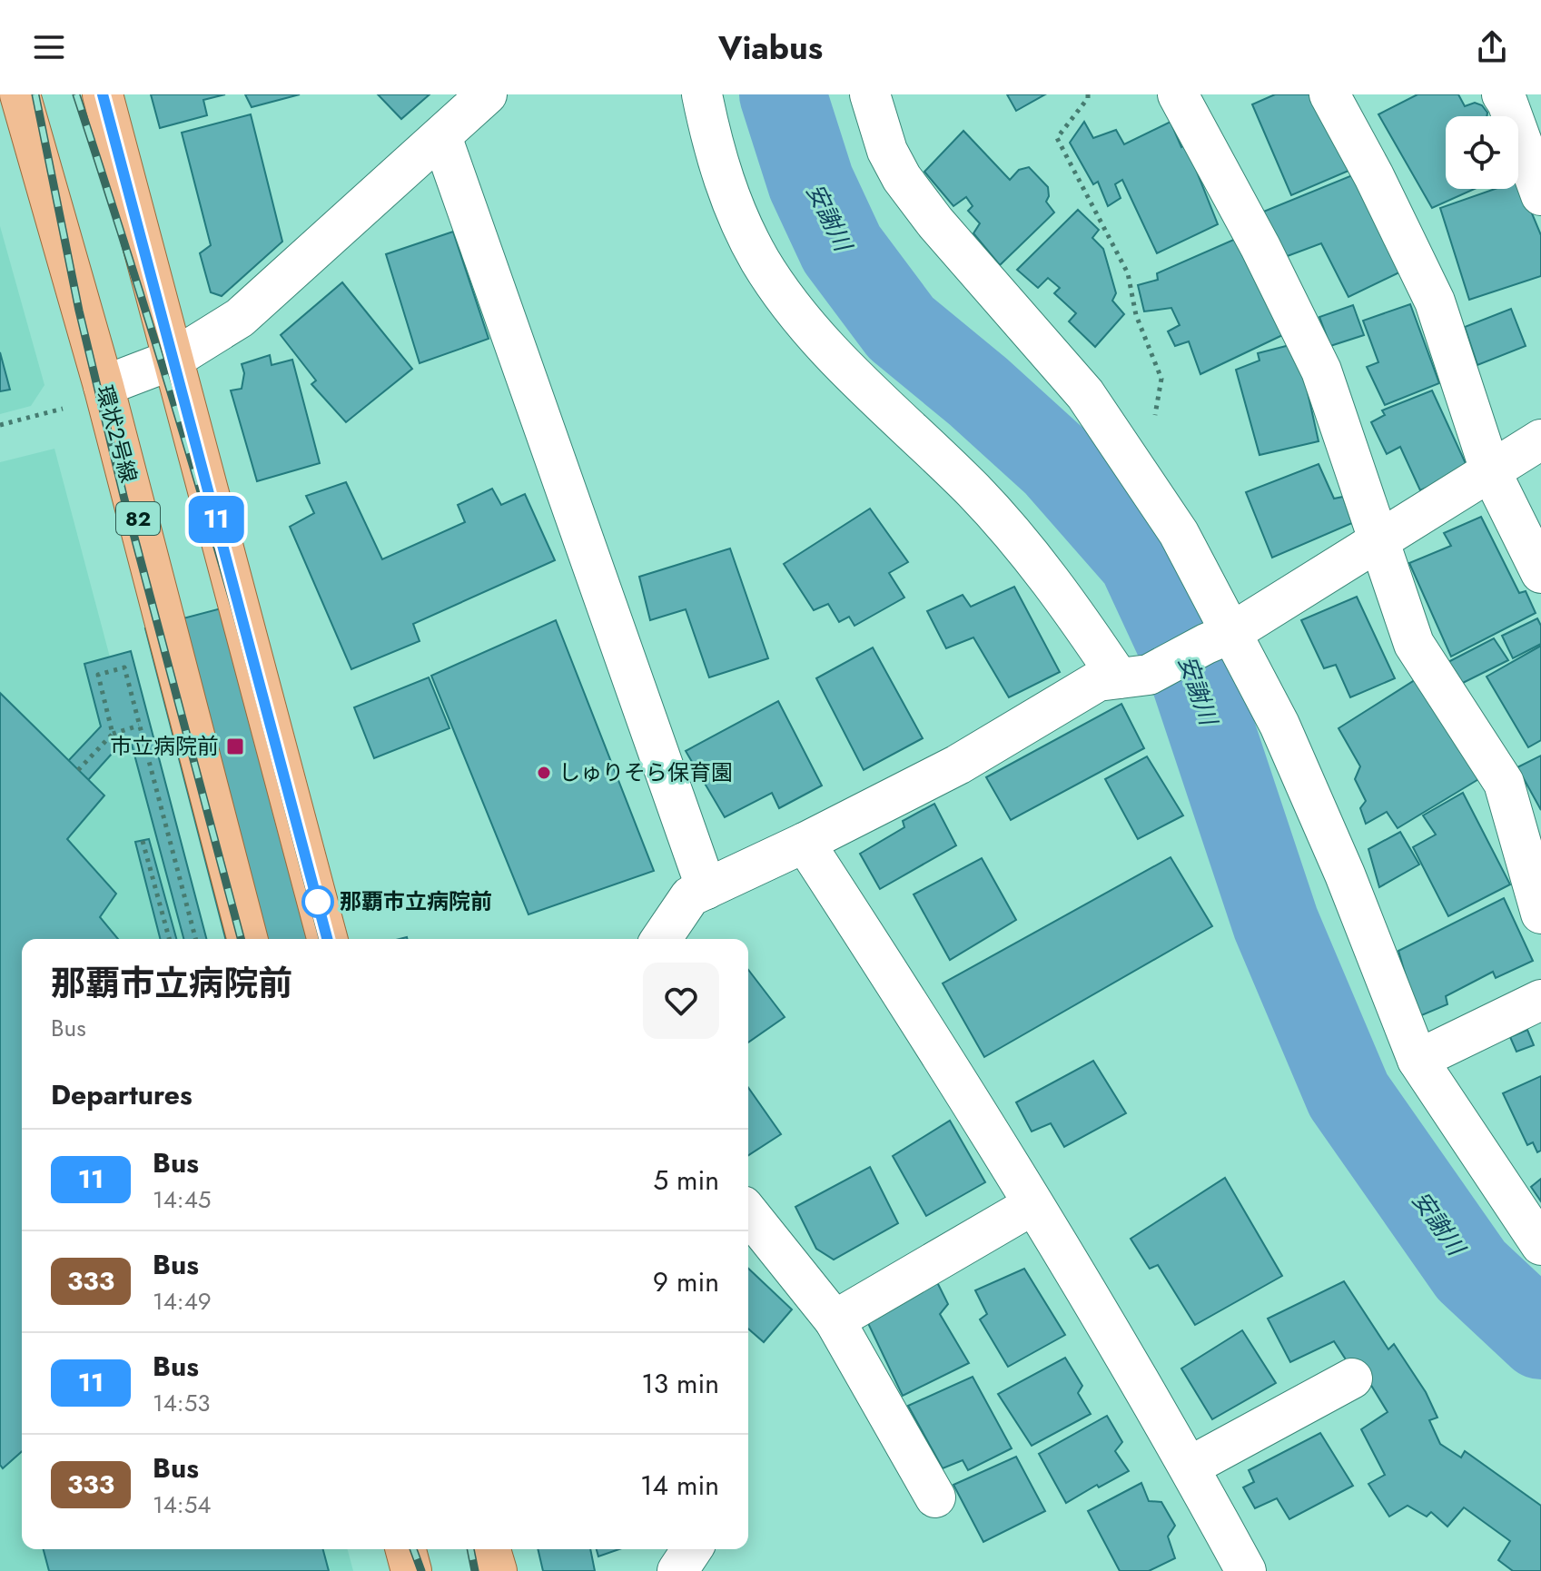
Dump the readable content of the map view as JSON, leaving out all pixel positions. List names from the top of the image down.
{
  "streets": {
    "main road": ["環状2号線", "82"]
  },
  "water": ["安謝川"],
  "places": {
    "transit": ["市立病院前"],
    "other": ["しゅりそら保育園", "那覇市立病院前"]
  },
  "lines": ["bus line 11"],
  "page": {
    "header": "Viabus",
    "on_map": "11",
    "heading": [
      ["那覇市立病院前", "Bus"],
      "Departures"
    ],
    "list": [
      {
        "mark": "11",
        "name": "Bus",
        "note": "14:45",
        "value": "5 min"
      },
      {
        "mark": "333",
        "name": "Bus",
        "note": "14:49",
        "value": "9 min"
      },
      {
        "mark": "11",
        "name": "Bus",
        "note": "14:53",
        "value": "13 min"
      },
      {
        "mark": "333",
        "name": "Bus",
        "note": "14:54",
        "value": "14 min"
      }
    ]
  }
}
